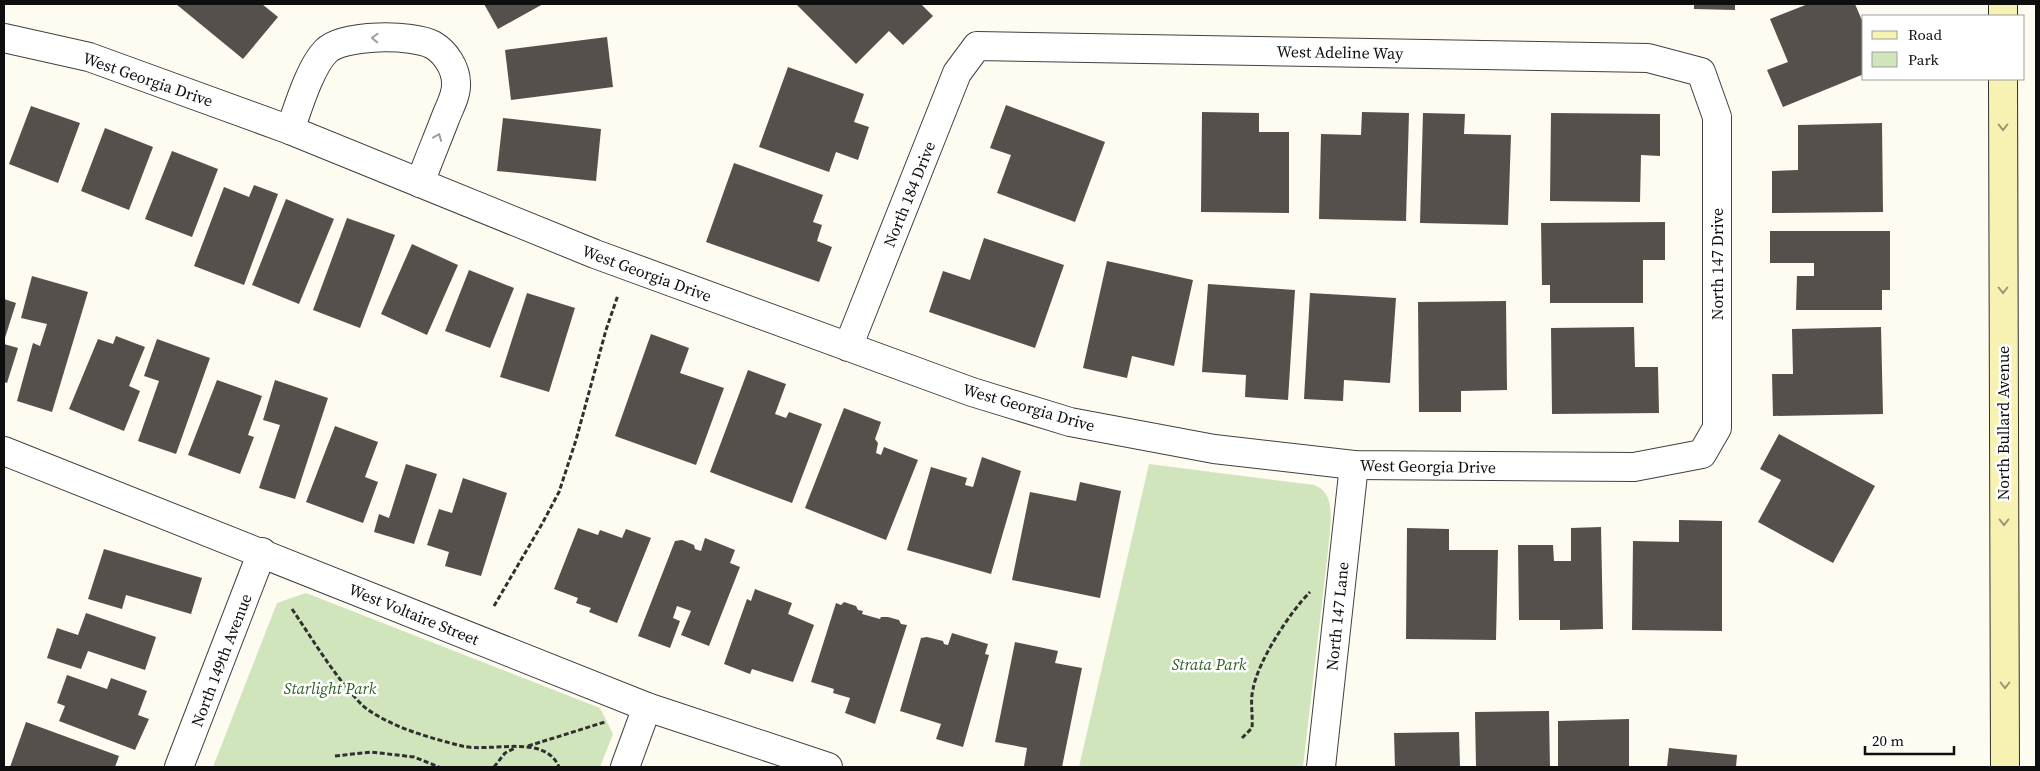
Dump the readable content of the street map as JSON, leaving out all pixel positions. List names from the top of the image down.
{
  "streets": {
    "main road": ["North Bullard Avenue"],
    "street": [
      "West Adeline Way",
      "West Georgia Drive",
      "North 184 Drive",
      "North 147 Drive",
      "West Voltaire Street",
      "North 147 Lane",
      "North 149th Avenue"
    ]
  },
  "crossings": [
    ["West Adeline Way", "North 184 Drive"],
    ["West Adeline Way", "North 147 Drive"],
    ["West Georgia Drive", "North 184 Drive"],
    ["West Georgia Drive", "North 147 Drive"],
    ["West Georgia Drive", "North 147 Lane"],
    ["West Voltaire Street", "North 149th Avenue"]
  ],
  "one_way": ["North Bullard Avenue"],
  "parks": ["Strata Park", "Starlight Park"],
  "legend": ["Road", "Park"],
  "scale_bar": "20 m"
}
